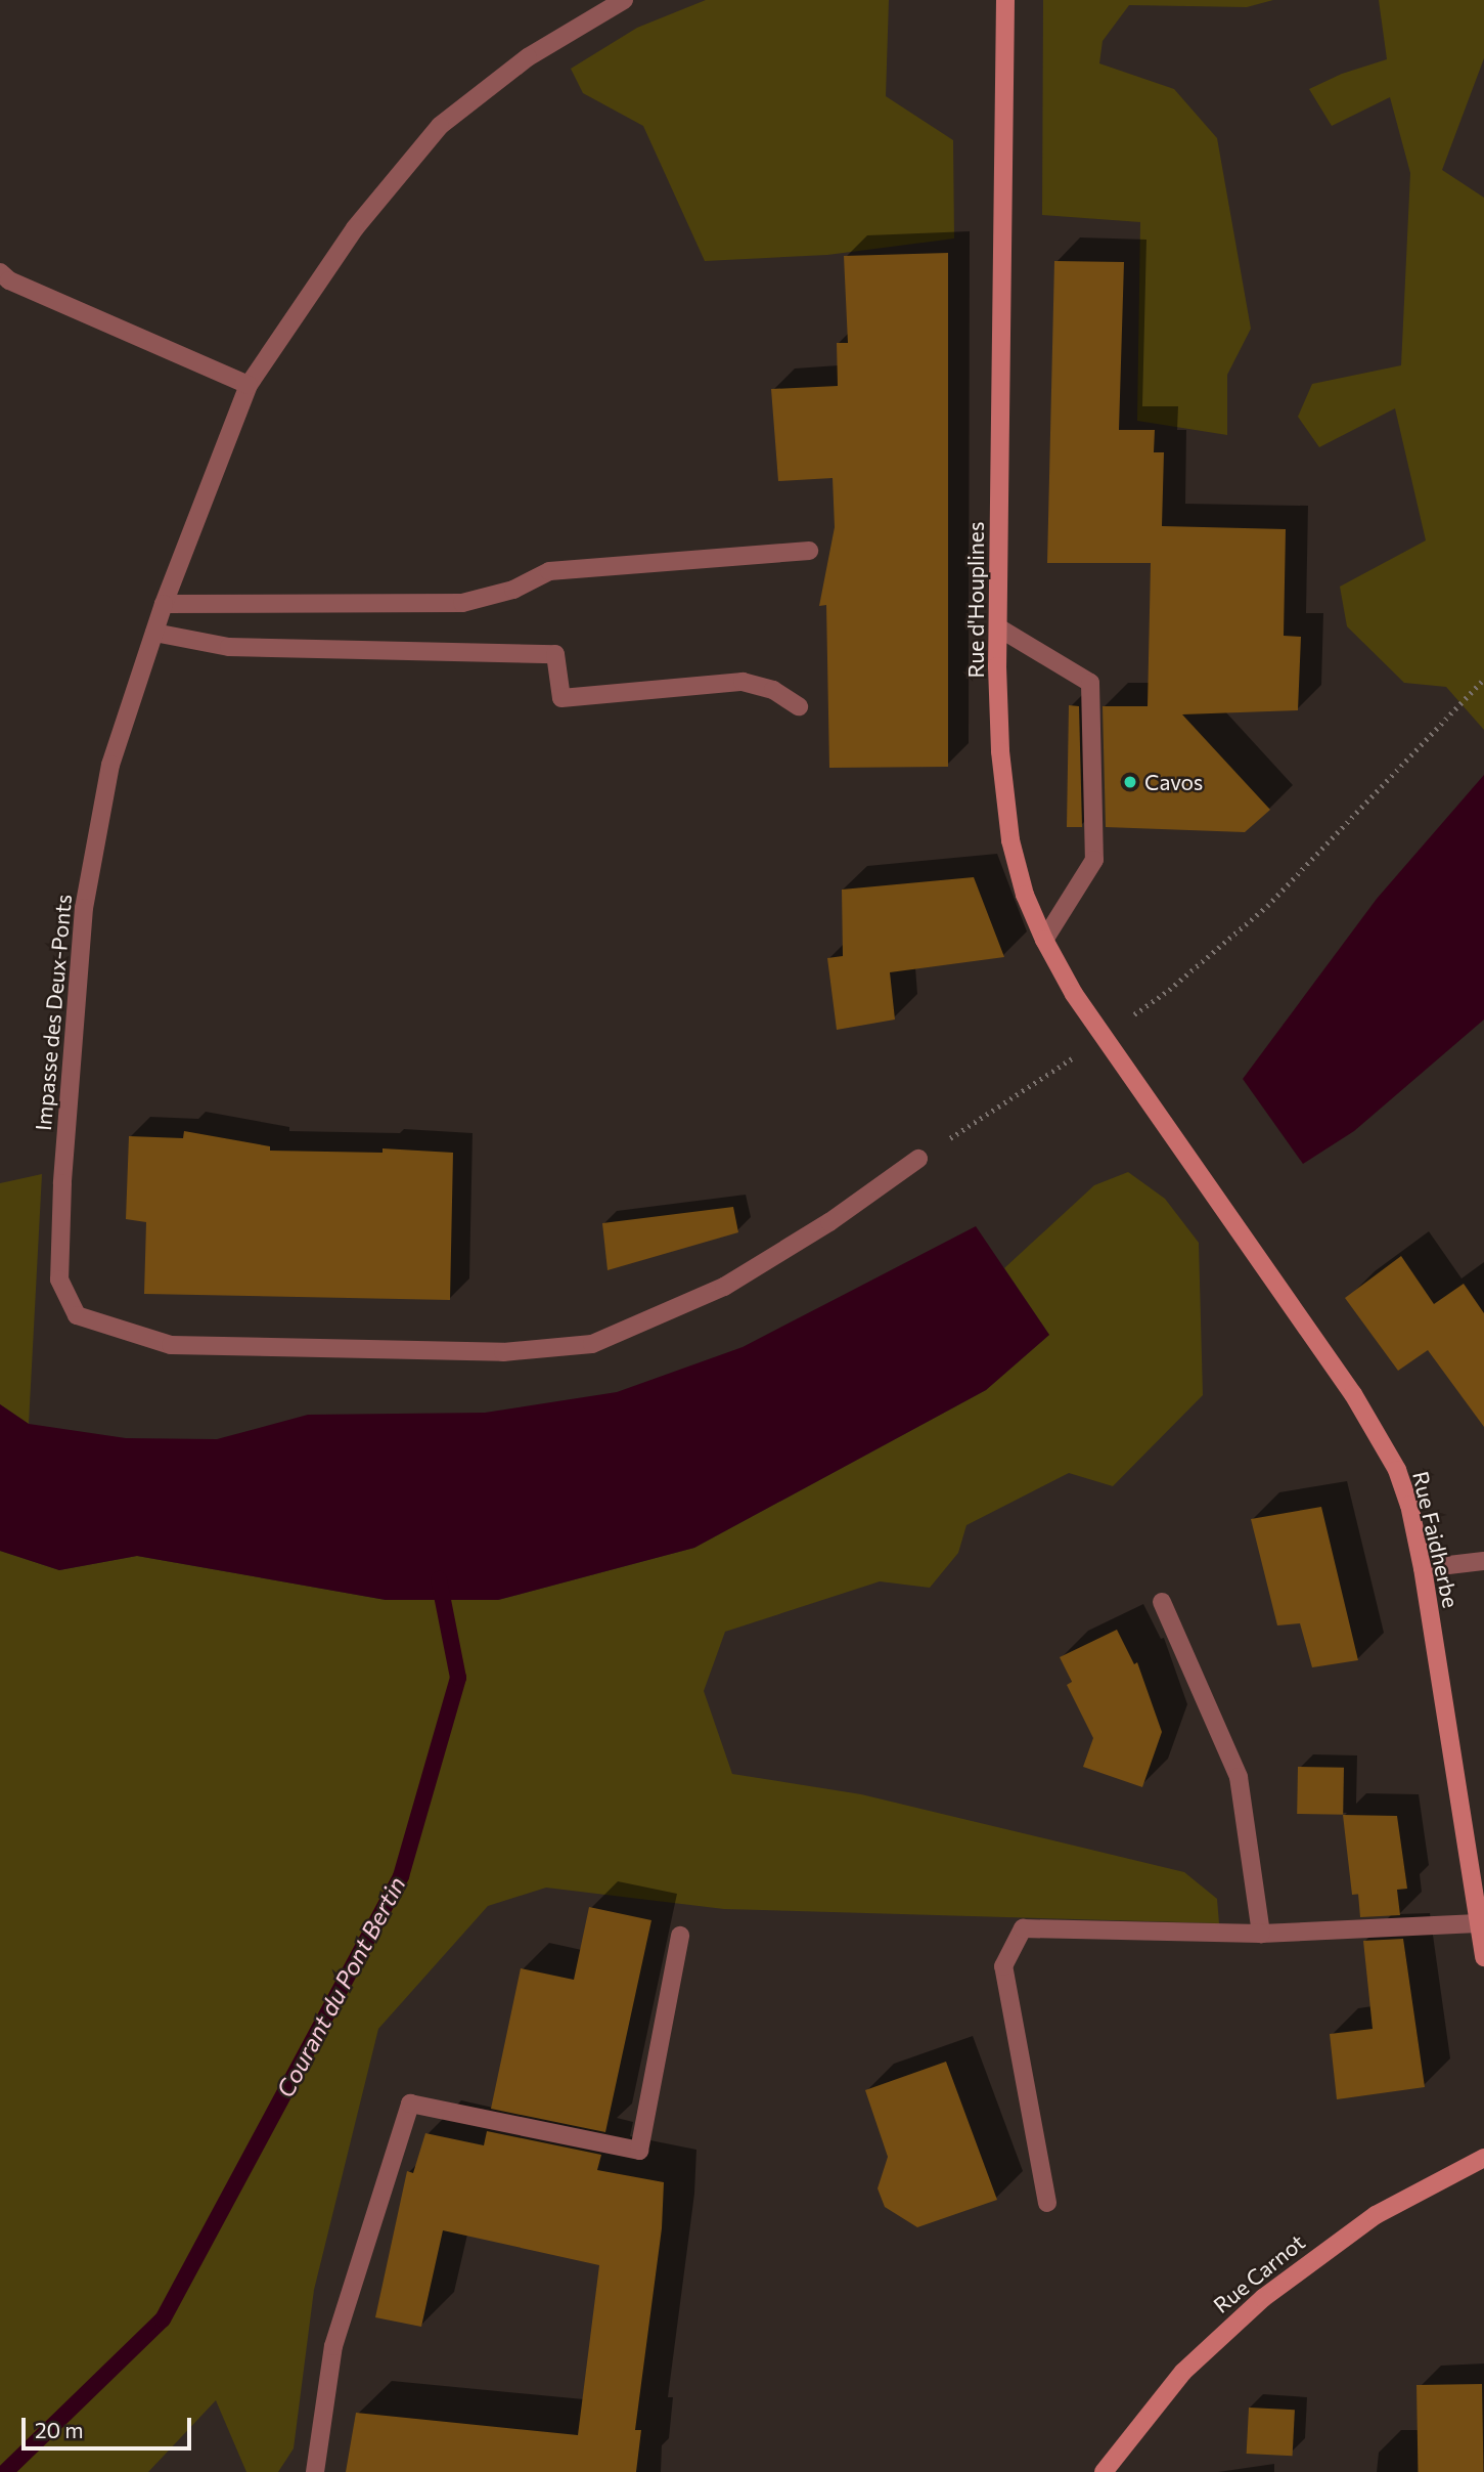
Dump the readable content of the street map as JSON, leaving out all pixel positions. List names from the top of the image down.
{
  "streets": {
    "street": [
      "Rue d'Houplines",
      "Impasse des Deux-Ponts",
      "Rue Faidherbe",
      "Rue Carnot"
    ]
  },
  "crossings": [
    ["Rue d'Houplines", "Rue Faidherbe"]
  ],
  "water": ["Courant du Pont Bertin"],
  "places": ["Cavos"],
  "scale_bar": "20 m"
}
